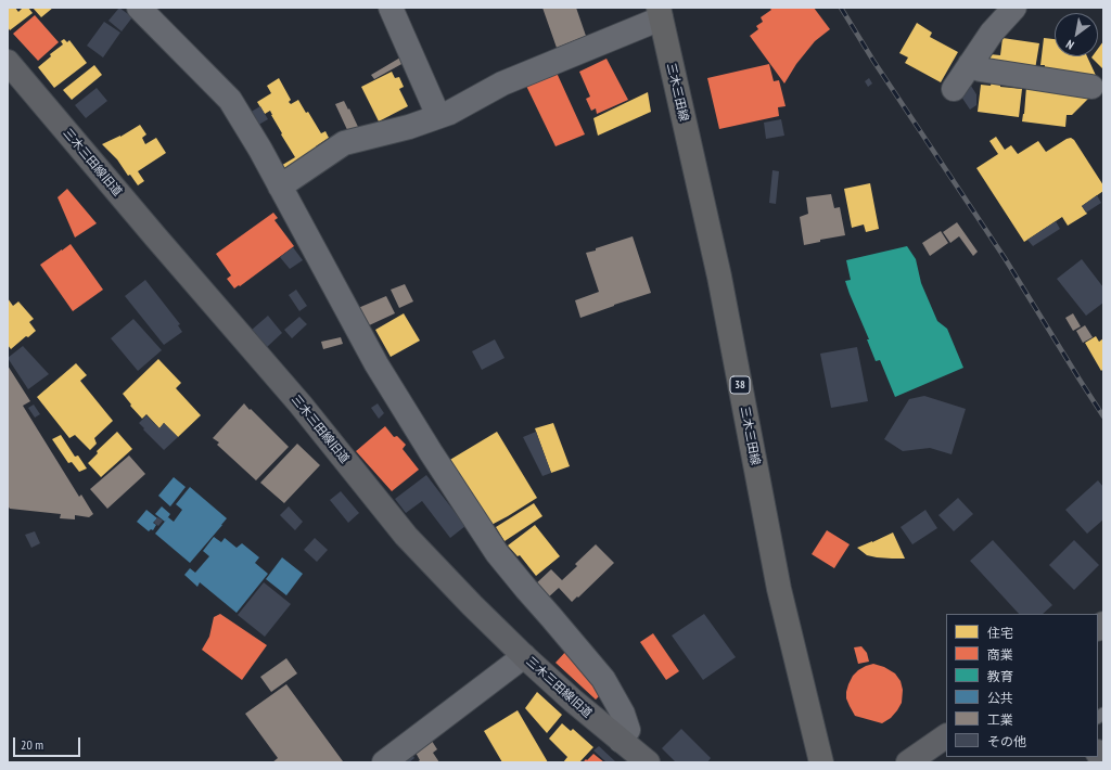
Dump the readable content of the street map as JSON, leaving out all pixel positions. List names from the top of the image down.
{
  "streets": {
    "main road": ["三木三田線", "38"],
    "street": ["三木三田線旧道"]
  },
  "legend": [
    "住宅",
    "商業",
    "教育",
    "公共",
    "工業",
    "その他"
  ],
  "scale_bar": "20 m",
  "north": "bottom left"
}
